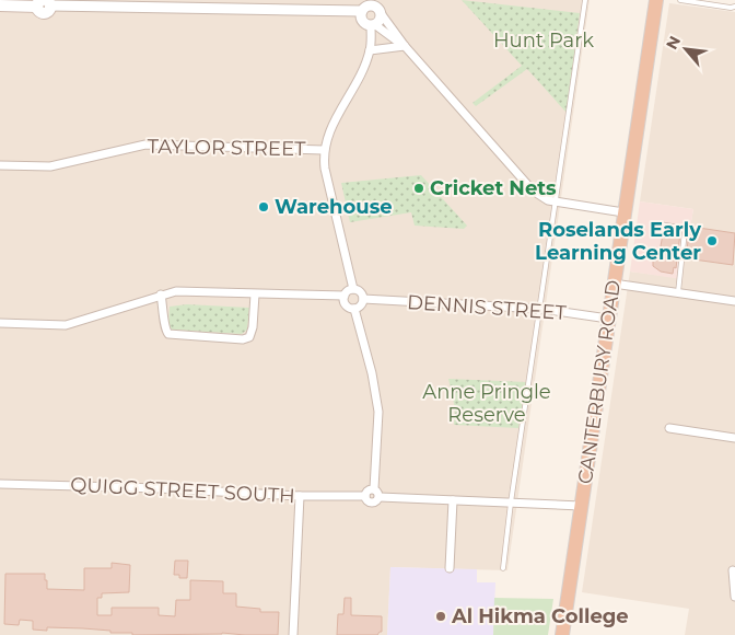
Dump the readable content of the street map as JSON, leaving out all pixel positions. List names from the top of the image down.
{
  "streets": {
    "highway": ["CANTERBURY ROAD"],
    "street": ["TAYLOR STREET", "DENNIS STREET", "QUIGG STREET SOUTH"]
  },
  "crossings": [
    ["DENNIS STREET", "CANTERBURY ROAD"]
  ],
  "parks": ["Hunt Park", "Anne Pringle Reserve"],
  "places": [
    "Cricket Nets",
    "Warehouse",
    "Roselands Early Learning Center",
    "Al Hikma College"
  ],
  "north": "top left"
}
